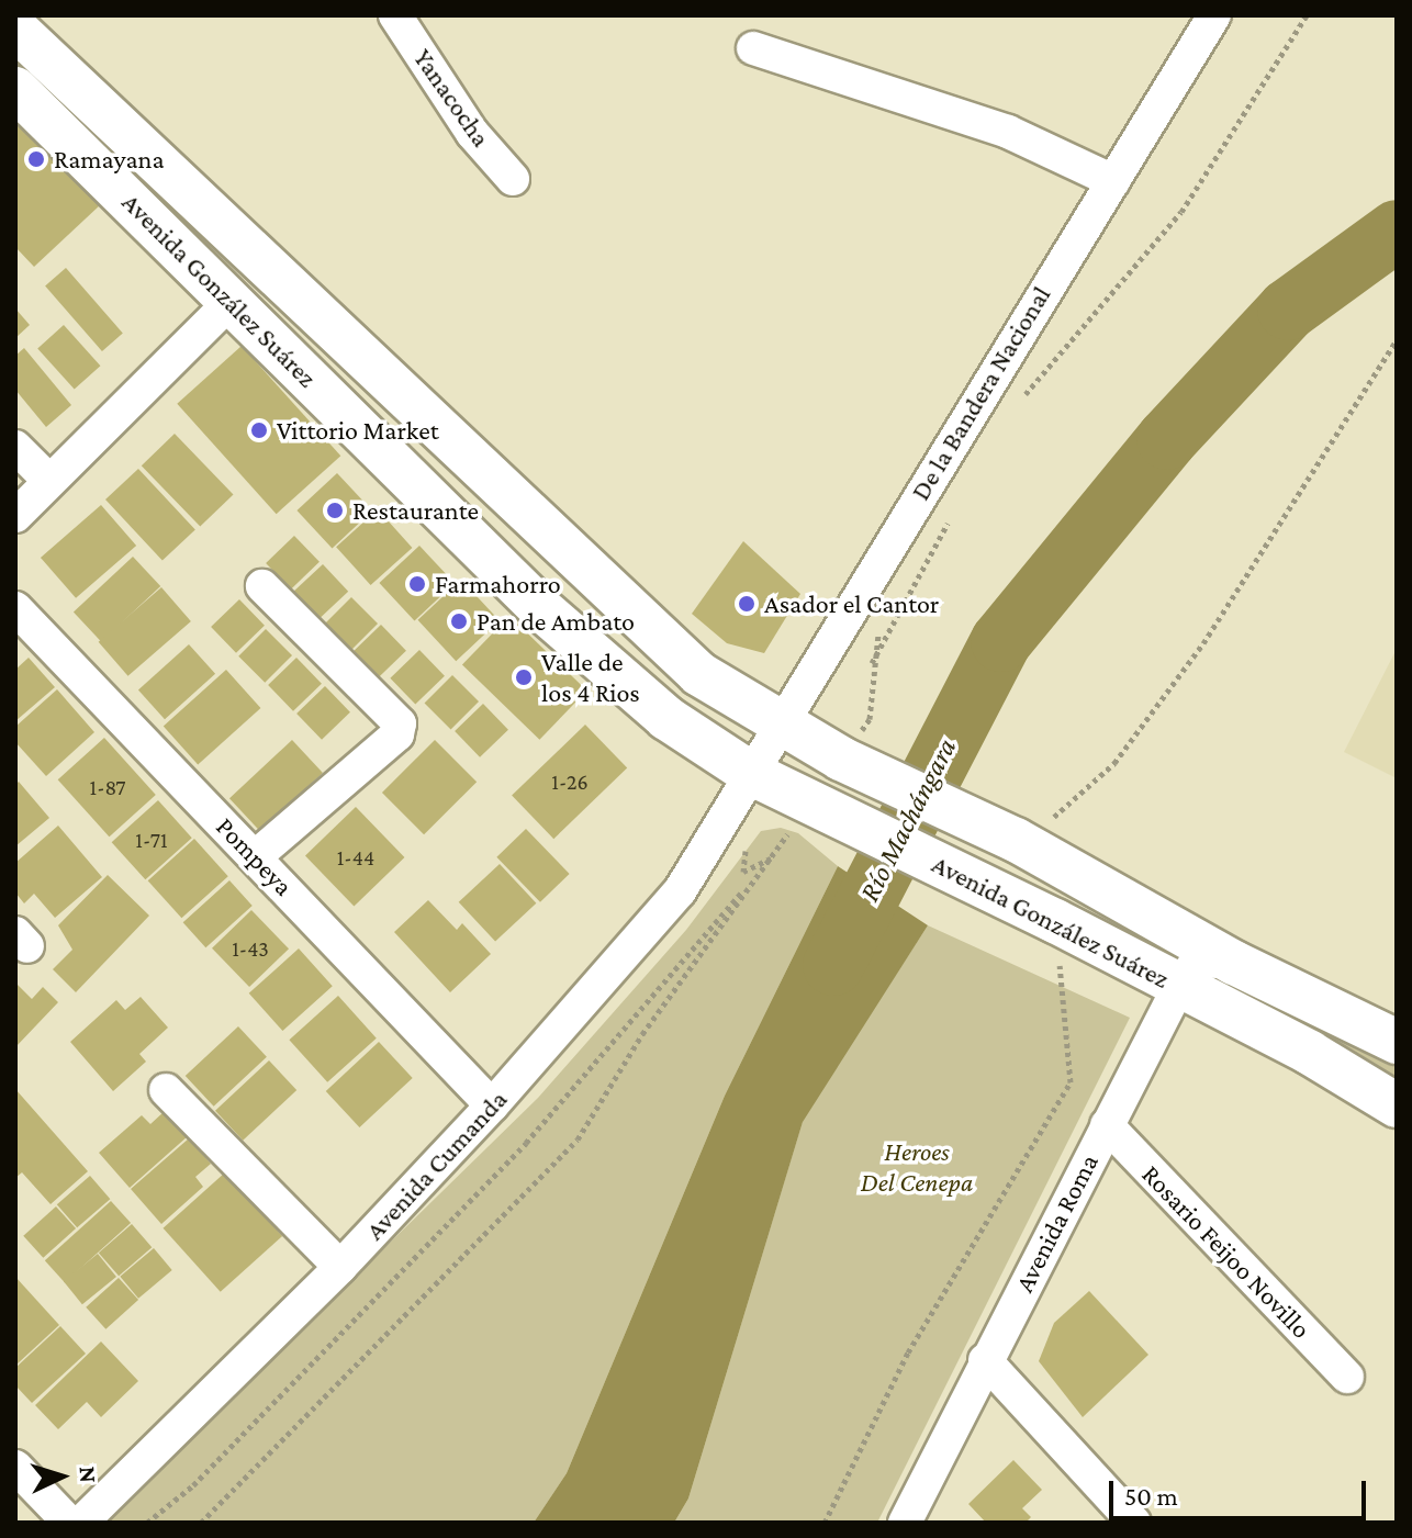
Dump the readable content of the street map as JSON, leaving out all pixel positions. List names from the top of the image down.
{
  "streets": {
    "main road": ["Avenida González Suárez"],
    "street": [
      "Yanacocha",
      "De la Bandera Nacional",
      "Pompeya",
      "Avenida Cumanda",
      "Avenida Roma",
      "Rosario Feijoo Novillo"
    ]
  },
  "crossings": [
    ["Avenida González Suárez", "De la Bandera Nacional"],
    ["Avenida González Suárez", "Avenida Cumanda"],
    ["Avenida González Suárez", "Avenida Roma"],
    ["De la Bandera Nacional", "Avenida Cumanda"],
    ["Pompeya", "Avenida Cumanda"],
    ["Avenida Roma", "Rosario Feijoo Novillo"]
  ],
  "water": ["Río Machángara"],
  "parks": ["Heroes Del Cenepa"],
  "places": [
    "Ramayana",
    "Vittorio Market",
    "Restaurante",
    "Farmahorro",
    "Asador el Cantor",
    "Pan de Ambato",
    "Valle de los 4 Rios"
  ],
  "house_numbers": [
    "1-26",
    "1-87",
    "1-71",
    "1-44",
    "1-43"
  ],
  "scale_bar": "50 m",
  "north": "right"
}
